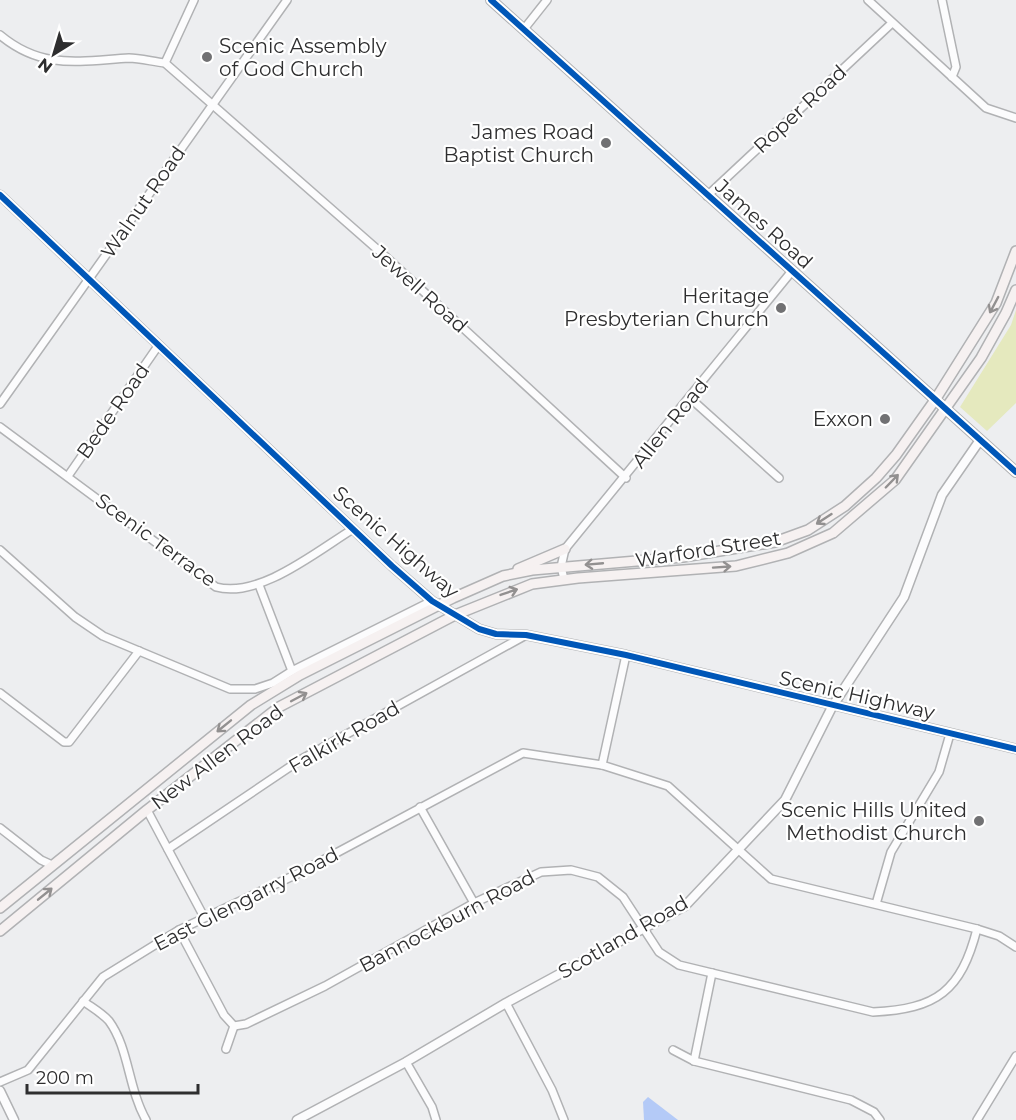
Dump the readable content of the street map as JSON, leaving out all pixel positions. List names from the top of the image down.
{
  "streets": {
    "main road": ["James Road", "Warford Street", "New Allen Road"],
    "street": [
      "Roper Road",
      "Walnut Road",
      "Jewell Road",
      "Bede Road",
      "Allen Road",
      "Scenic Terrace",
      "Scenic Highway",
      "Falkirk Road",
      "East Glengarry Road",
      "Bannockburn Road",
      "Scotland Road"
    ]
  },
  "crossings": [
    ["Roper Road", "James Road"],
    ["Walnut Road", "Jewell Road"],
    ["Walnut Road", "Scenic Highway"],
    ["James Road", "Allen Road"],
    ["James Road", "Warford Street"],
    ["James Road", "Scotland Road"],
    ["Jewell Road", "Allen Road"],
    ["Bede Road", "Scenic Terrace"],
    ["Bede Road", "Scenic Highway"],
    ["Allen Road", "Warford Street"],
    ["Scenic Terrace", "Scenic Highway"],
    ["Scenic Highway", "Warford Street"],
    ["Scenic Highway", "Falkirk Road"],
    ["Scenic Highway", "New Allen Road"],
    ["Scenic Highway", "Scotland Road"],
    ["Warford Street", "New Allen Road"],
    ["Bannockburn Road", "Scotland Road"]
  ],
  "places": [
    "Scenic Assembly of God Church",
    "James Road Baptist Church",
    "Heritage Presbyterian Church",
    "Exxon",
    "Scenic Hills United Methodist Church"
  ],
  "scale_bar": "200 m",
  "north": "bottom left"
}
